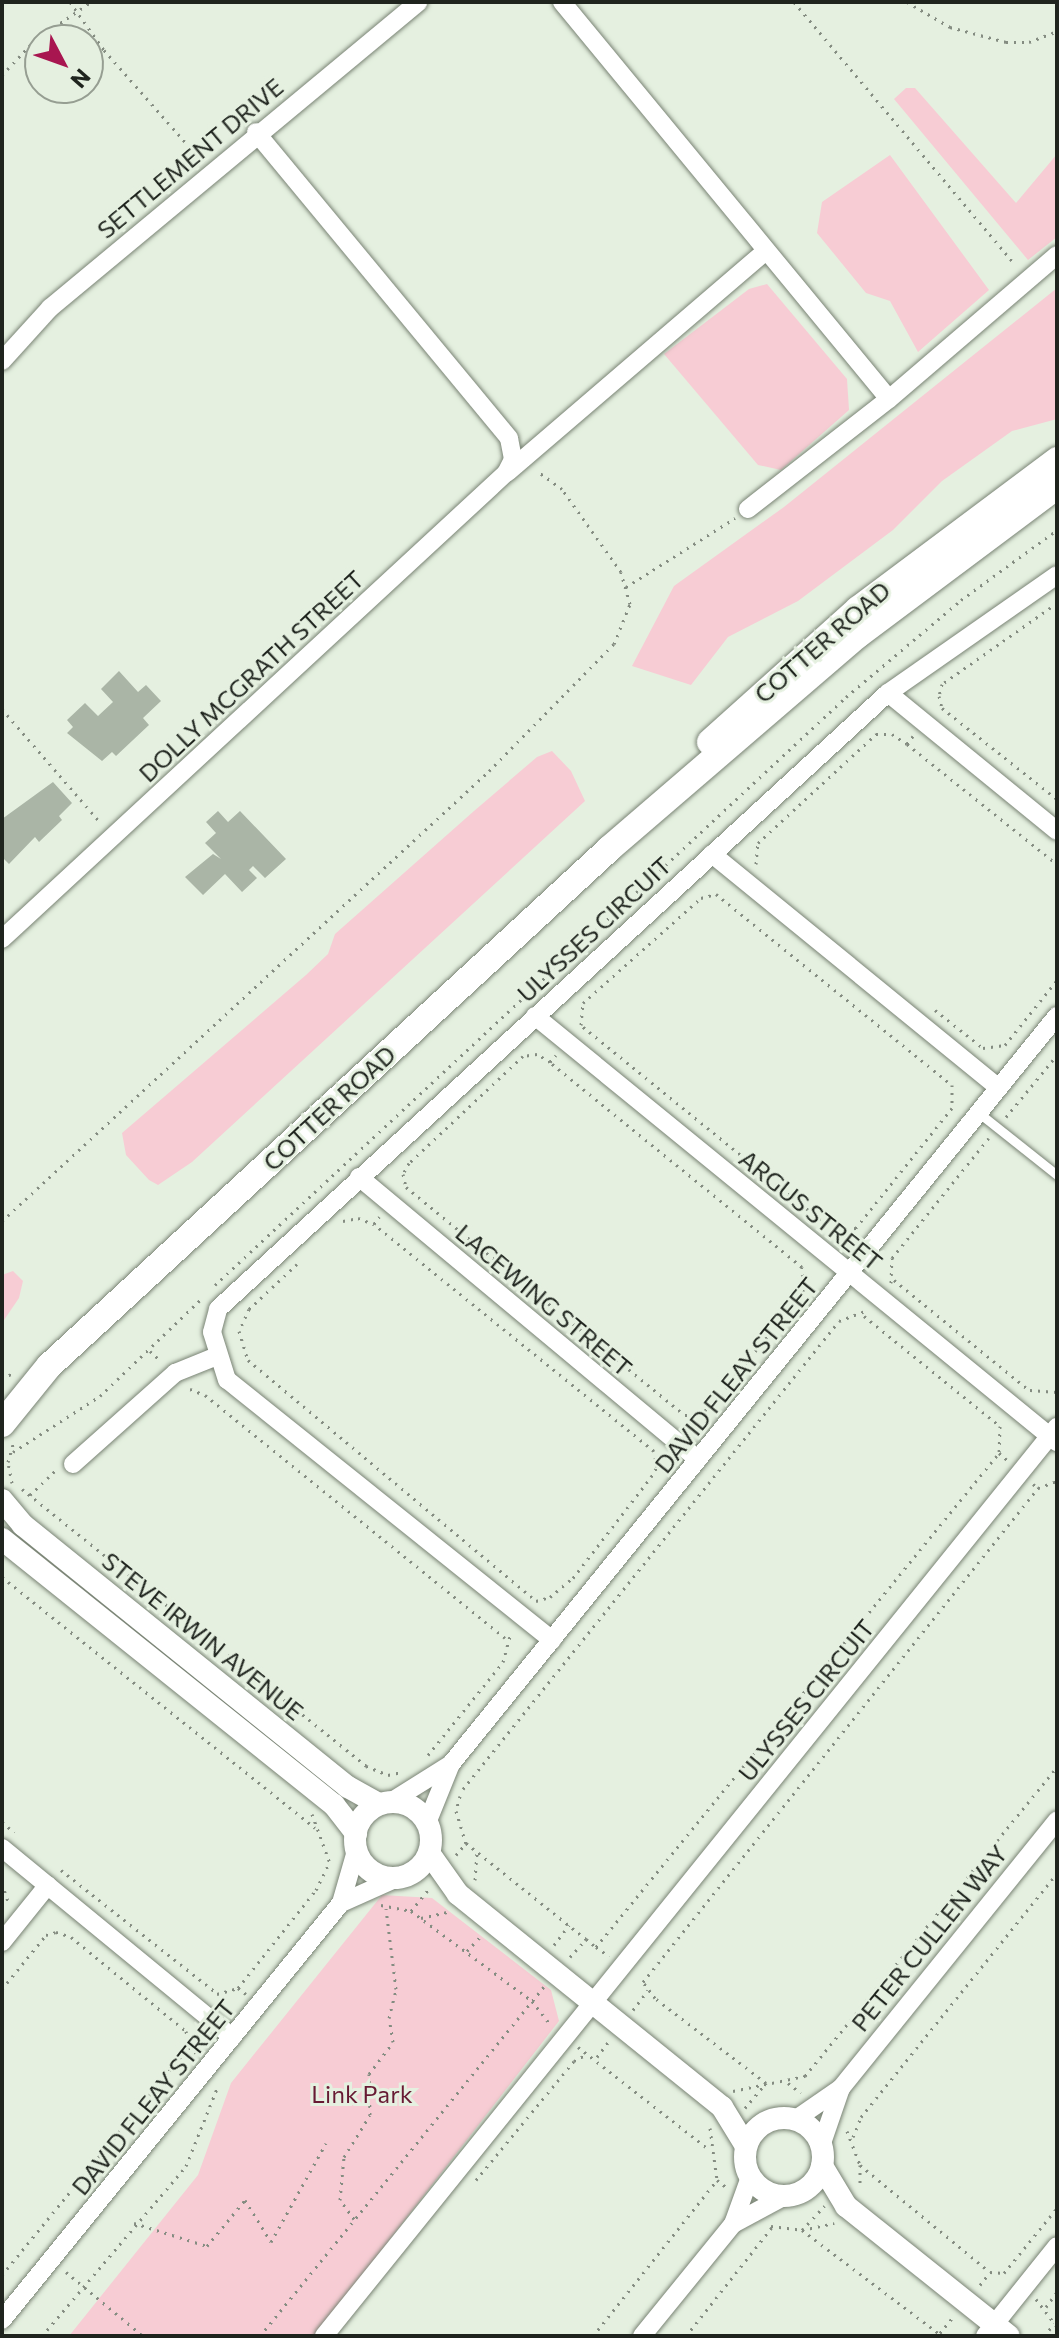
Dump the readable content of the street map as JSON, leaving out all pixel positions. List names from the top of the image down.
{
  "streets": {
    "main road": ["COTTER ROAD"],
    "street": [
      "SETTLEMENT DRIVE",
      "DOLLY MCGRATH STREET",
      "ULYSSES CIRCUIT",
      "ARGUS STREET",
      "LACEWING STREET",
      "DAVID FLEAY STREET",
      "STEVE IRWIN AVENUE",
      "PETER CULLEN WAY"
    ]
  },
  "crossings": [
    ["ULYSSES CIRCUIT", "ARGUS STREET"],
    ["ULYSSES CIRCUIT", "LACEWING STREET"],
    ["ARGUS STREET", "DAVID FLEAY STREET"],
    ["LACEWING STREET", "DAVID FLEAY STREET"],
    ["DAVID FLEAY STREET", "STEVE IRWIN AVENUE"]
  ],
  "parks": ["Link Park"],
  "north": "bottom right"
}
